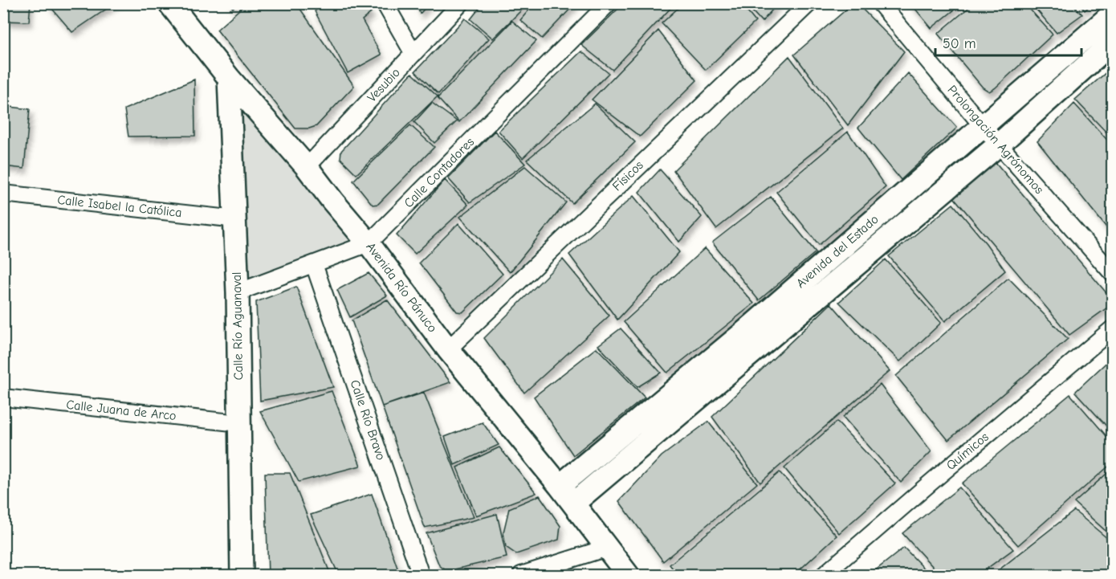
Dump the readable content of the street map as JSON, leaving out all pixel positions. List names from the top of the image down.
{
  "streets": {
    "street": [
      "Vesubio",
      "Prolongación Agrónomos",
      "Calle Contadores",
      "Físicos",
      "Calle Isabel la Católica",
      "Avenida del Estado",
      "Avenida Río Pánuco",
      "Calle Río Aguanaval",
      "Calle Juana de Arco",
      "Calle Río Bravo",
      "Químicos"
    ]
  },
  "crossings": [
    ["Vesubio", "Avenida Río Pánuco"],
    ["Prolongación Agrónomos", "Avenida del Estado"],
    ["Calle Contadores", "Avenida Río Pánuco"],
    ["Calle Contadores", "Calle Río Aguanaval"],
    ["Calle Contadores", "Calle Río Bravo"],
    ["Físicos", "Avenida Río Pánuco"],
    ["Calle Isabel la Católica", "Calle Río Aguanaval"],
    ["Avenida del Estado", "Avenida Río Pánuco"],
    ["Avenida Río Pánuco", "Calle Río Aguanaval"],
    ["Calle Río Aguanaval", "Calle Juana de Arco"]
  ],
  "scale_bar": "50 m"
}
